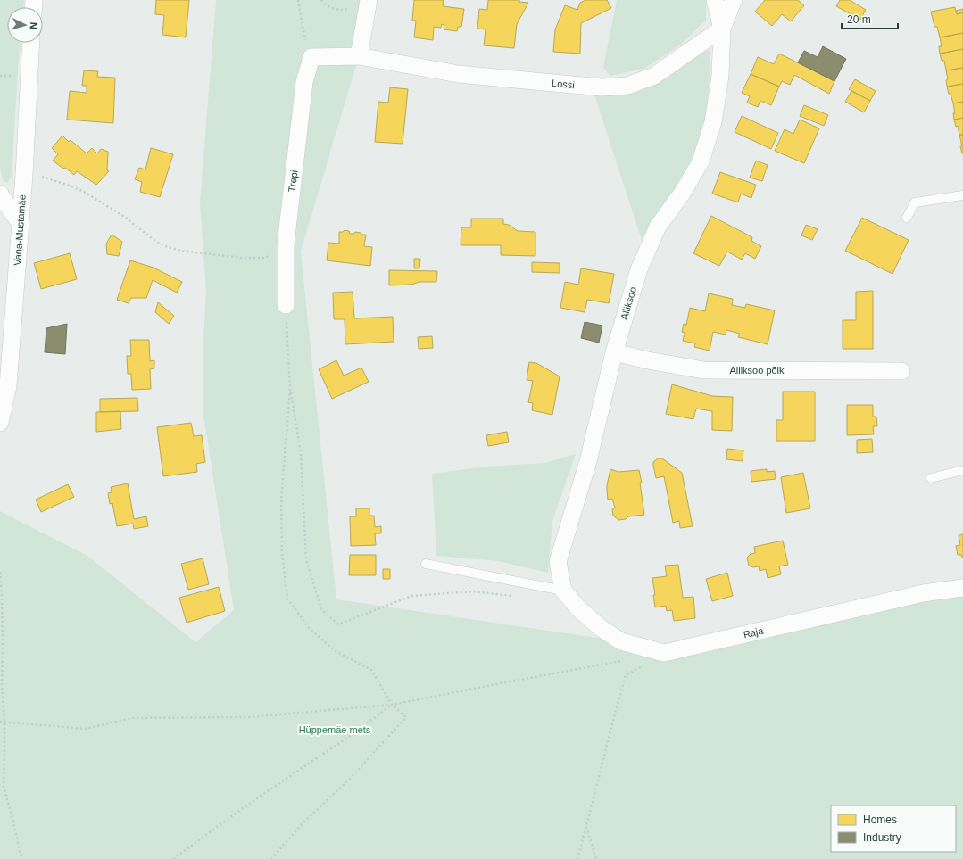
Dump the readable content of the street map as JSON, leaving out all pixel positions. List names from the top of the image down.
{
  "streets": {
    "street": [
      "Lossi",
      "Trepi",
      "Vana-Mustamäe",
      "Alliksoo",
      "Alliksoo põik",
      "Raja"
    ]
  },
  "crossings": [
    ["Lossi", "Alliksoo"],
    ["Alliksoo", "Alliksoo põik"],
    ["Alliksoo", "Raja"]
  ],
  "parks": ["Hüppemäe mets"],
  "legend": ["Homes", "Industry"],
  "scale_bar": "20 m",
  "north": "right"
}
